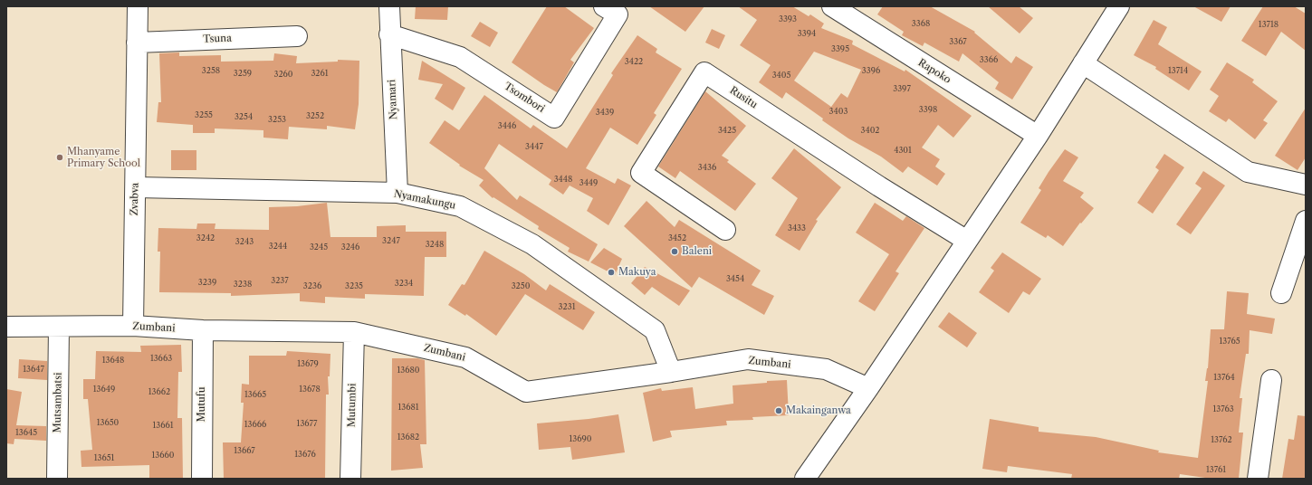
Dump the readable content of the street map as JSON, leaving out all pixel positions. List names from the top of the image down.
{
  "streets": {
    "street": [
      "Tsuna",
      "Rapoko",
      "Tsombori",
      "Rusitu",
      "Nyamari",
      "Zvabva",
      "Nyamakungu",
      "Zumbani",
      "Mutsambatsi",
      "Mutufu",
      "Mutumbi"
    ]
  },
  "crossings": [
    ["Tsuna", "Zvabva"],
    ["Tsombori", "Nyamari"],
    ["Nyamari", "Nyamakungu"],
    ["Zvabva", "Nyamakungu"],
    ["Zvabva", "Zumbani"],
    ["Nyamakungu", "Zumbani"],
    ["Zumbani", "Mutsambatsi"],
    ["Zumbani", "Mutufu"],
    ["Zumbani", "Mutumbi"]
  ],
  "places": [
    "Mhanyame Primary School",
    "Baleni",
    "Makuya",
    "Makainganwa"
  ],
  "house_numbers": [
    "3393",
    "3368",
    "13718",
    "3394",
    "3367",
    "3395",
    "3366",
    "3422",
    "3258",
    "3396",
    "13714",
    "3259",
    "3261",
    "3260",
    "3405",
    "3397",
    "3398",
    "3403",
    "3439",
    "3255",
    "3252",
    "3254",
    "3253",
    "3446",
    "3425",
    "3402",
    "3447",
    "4301",
    "3436",
    "3448",
    "3449",
    "3433",
    "3242",
    "3452",
    "3247",
    "3243",
    "3248",
    "3244",
    "3245",
    "3246",
    "3454",
    "3237",
    "3239",
    "3234",
    "3238",
    "3236",
    "3235",
    "3250",
    "3231",
    "13765",
    "13663",
    "13648",
    "13679",
    "13647",
    "13680",
    "13764",
    "13649",
    "13678",
    "13662",
    "13665",
    "13681",
    "13763",
    "13650",
    "13677",
    "13666",
    "13661",
    "13645",
    "13682",
    "13690",
    "13762",
    "13667",
    "13676",
    "13660",
    "13651",
    "13761"
  ]
}
